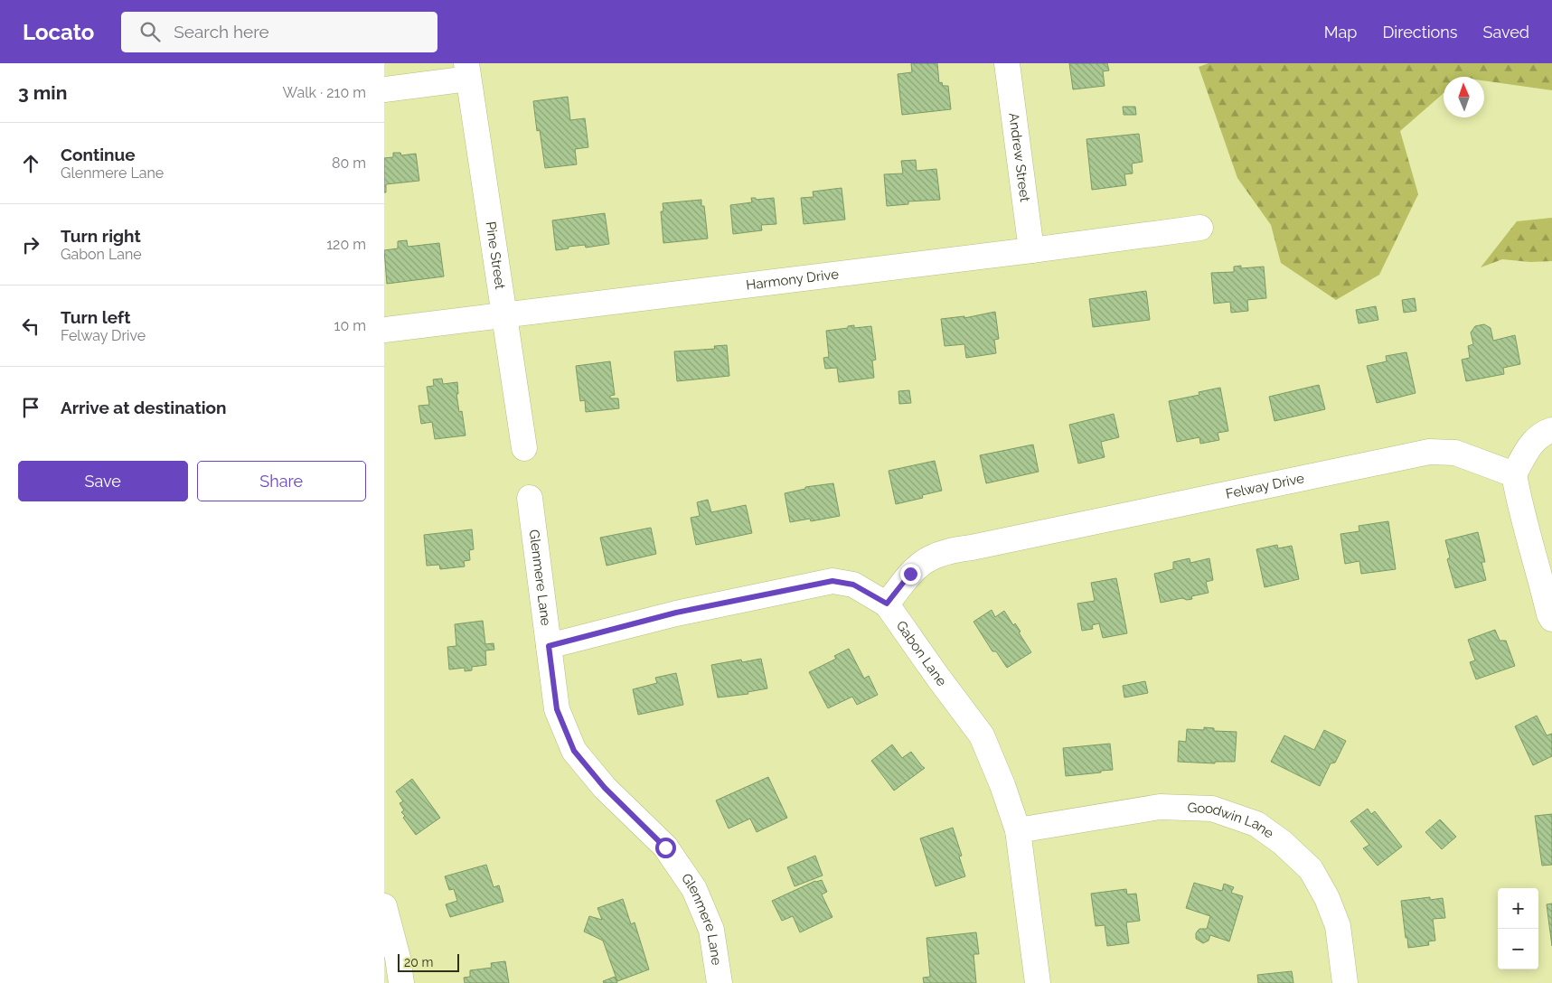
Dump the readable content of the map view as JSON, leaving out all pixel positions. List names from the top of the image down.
{
  "streets": {
    "street": [
      "Andrew Street",
      "Pine Street",
      "Harmony Drive",
      "Felway Drive",
      "Glenmere Lane",
      "Gabon Lane",
      "Goodwin Lane"
    ]
  },
  "crossings": [
    ["Andrew Street", "Harmony Drive"],
    ["Pine Street", "Harmony Drive"],
    ["Felway Drive", "Gabon Lane"],
    ["Glenmere Lane", "Gabon Lane"],
    ["Gabon Lane", "Goodwin Lane"]
  ],
  "scale_bar": "20 m",
  "north": "top",
  "page": {
    "header": "Locato",
    "search": "Search here",
    "nav": ["Map", "Directions", "Saved"],
    "heading": ["3 min", "Walk · 210 m"],
    "list": [
      ["Continue", "Glenmere Lane", "80 m"],
      ["Turn right", "Gabon Lane", "120 m"],
      ["Turn left", "Felway Drive", "10 m"],
      "Arrive at destination"
    ],
    "buttons": ["Save", "Share"],
    "map_buttons": ["+", "−"],
    "scale": "20 m"
  }
}
